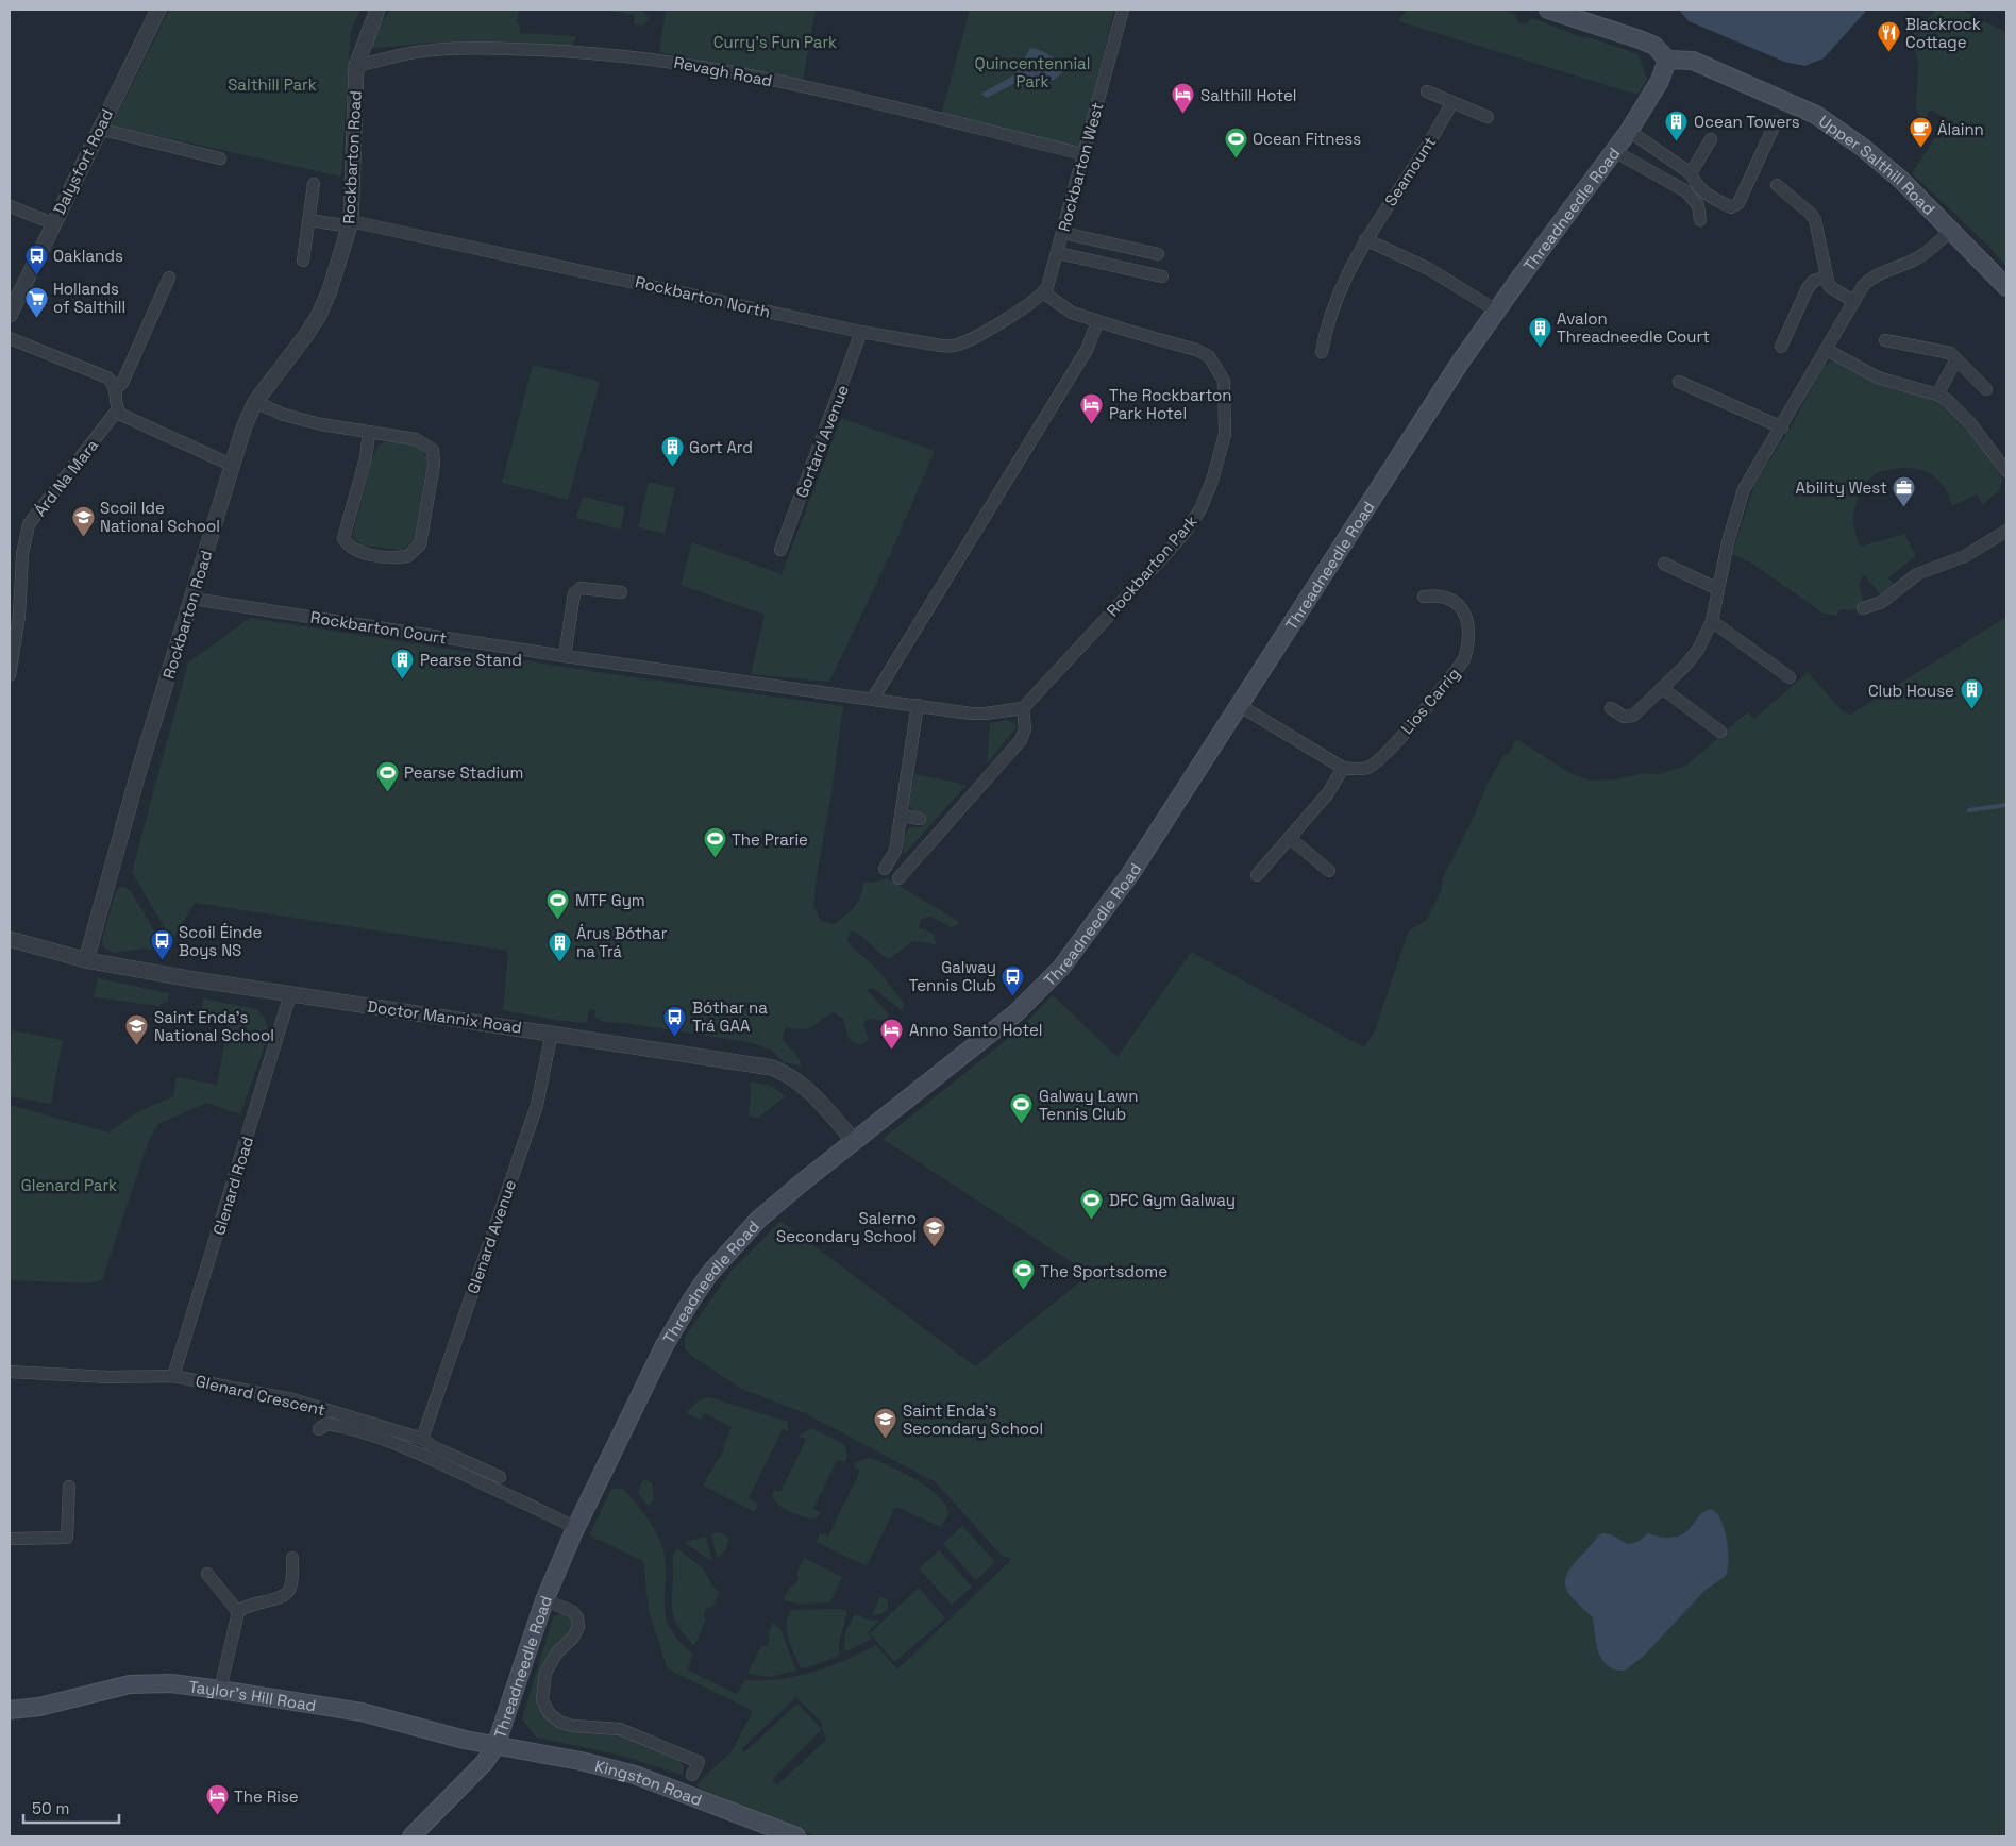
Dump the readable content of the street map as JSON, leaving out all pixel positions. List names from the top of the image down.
{
  "streets": {
    "main road": [
      "Upper Salthill Road",
      "Threadneedle Road",
      "Taylor's Hill Road",
      "Kingston Road"
    ],
    "street": [
      "Revagh Road",
      "Rockbarton Road",
      "Dalysfort Road",
      "Rockbarton West",
      "Seamount",
      "Rockbarton North",
      "Gortard Avenue",
      "Árd Na Mara",
      "Rockbarton Park",
      "Rockbarton Court",
      "Lios Carrig",
      "Doctor Mannix Road",
      "Glenard Road",
      "Glenard Avenue",
      "Glenard Crescent"
    ]
  },
  "crossings": [
    ["Revagh Road", "Rockbarton Road"],
    ["Revagh Road", "Rockbarton West"],
    ["Rockbarton Road", "Rockbarton North"],
    ["Rockbarton Road", "Rockbarton Court"],
    ["Rockbarton Road", "Doctor Mannix Road"],
    ["Upper Salthill Road", "Threadneedle Road"],
    ["Rockbarton West", "Rockbarton North"],
    ["Rockbarton West", "Rockbarton Park"],
    ["Threadneedle Road", "Doctor Mannix Road"],
    ["Threadneedle Road", "Taylor's Hill Road"],
    ["Threadneedle Road", "Kingston Road"],
    ["Rockbarton North", "Gortard Avenue"],
    ["Rockbarton North", "Rockbarton Park"],
    ["Doctor Mannix Road", "Glenard Road"],
    ["Doctor Mannix Road", "Glenard Avenue"],
    ["Glenard Road", "Glenard Crescent"],
    ["Glenard Avenue", "Glenard Crescent"],
    ["Taylor's Hill Road", "Kingston Road"]
  ],
  "parks": [
    "Curry's Fun Park",
    "Quincentennial Park",
    "Salthill Park",
    "Glenard Park"
  ],
  "places": {
    "restaurant": ["Blackrock Cottage"],
    "hotel": [
      "Salthill Hotel",
      "The Rockbarton Park Hotel",
      "Anno Santo Hotel",
      "The Rise"
    ],
    "building": [
      "Ocean Towers",
      "Avalon Threadneedle Court",
      "Gort Ard",
      "Pearse Stand",
      "Club House",
      "Árus Bóthar na Trá"
    ],
    "cafe": ["Álainn"],
    "sports": [
      "Ocean Fitness",
      "Pearse Stadium",
      "The Prarie",
      "MTF Gym",
      "Galway Lawn Tennis Club",
      "DFC Gym Galway",
      "The Sportsdome"
    ],
    "bus stop": [
      "Oaklands",
      "Scoil Éinde Boys NS",
      "Galway Tennis Club",
      "Bóthar na Trá GAA"
    ],
    "supermarket": ["Hollands of Salthill"],
    "office": ["Ability West"],
    "school or university": [
      "Scoil Ide National School",
      "Saint Enda's National School",
      "Salerno Secondary School",
      "Saint Enda's Secondary School"
    ]
  },
  "scale_bar": "50 m"
}
